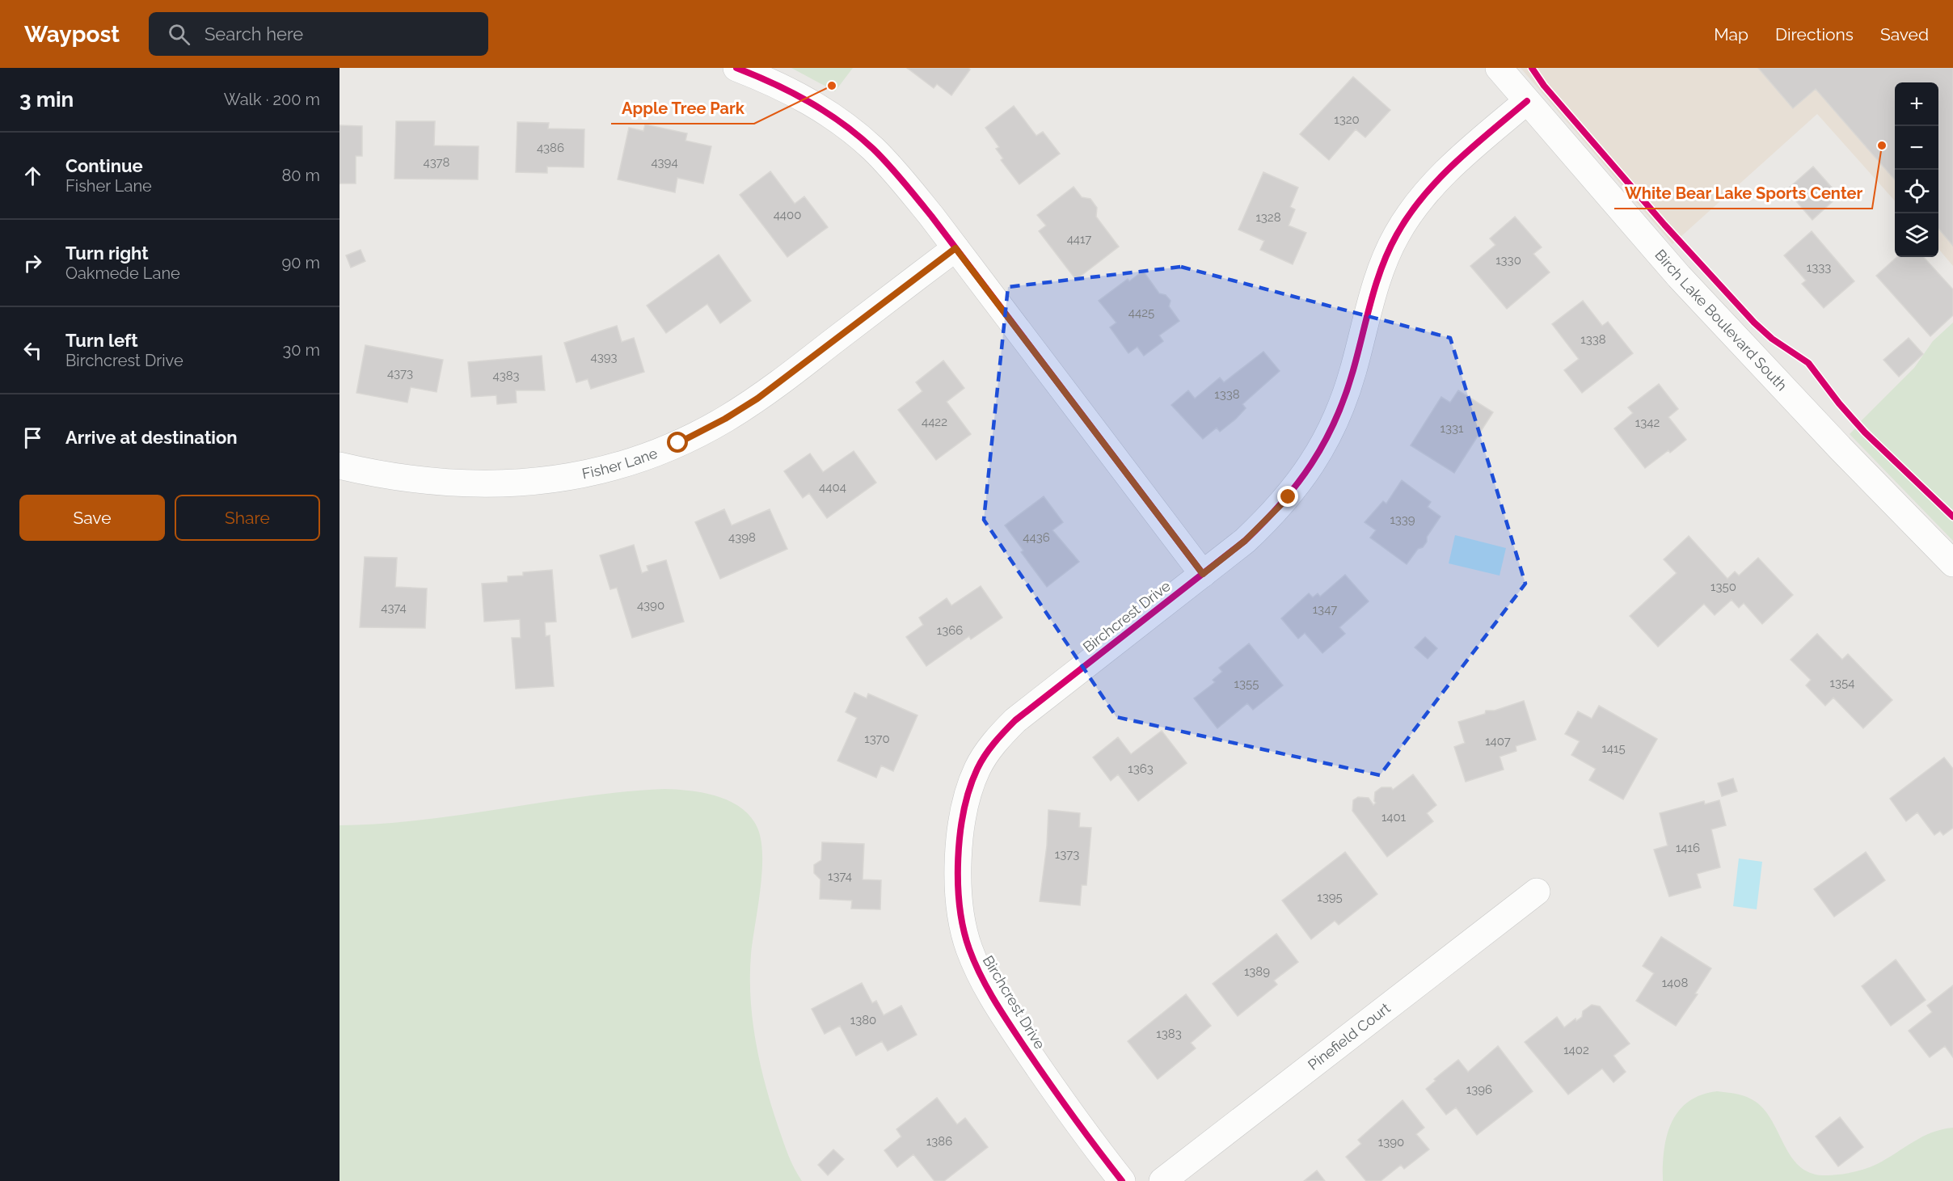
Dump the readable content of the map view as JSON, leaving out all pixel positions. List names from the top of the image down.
{
  "streets": {
    "street": [
      "Birch Lake Boulevard South",
      "Fisher Lane",
      "Birchcrest Drive",
      "Pinefield Court"
    ]
  },
  "crossings": [
    ["Birch Lake Boulevard South", "Birchcrest Drive"]
  ],
  "places": ["Apple Tree Park", "White Bear Lake Sports Center"],
  "house_numbers": [
    "1320",
    "4386",
    "4378",
    "4394",
    "4400",
    "1328",
    "4417",
    "1330",
    "1333",
    "4425",
    "1338",
    "4393",
    "4373",
    "4383",
    "1338",
    "4422",
    "1342",
    "1331",
    "4404",
    "1339",
    "4398",
    "4436",
    "1350",
    "4390",
    "4374",
    "1347",
    "1366",
    "1354",
    "1355",
    "1370",
    "1407",
    "1415",
    "1363",
    "1401",
    "1416",
    "1373",
    "1374",
    "1395",
    "1389",
    "1408",
    "1380",
    "1383",
    "1402",
    "1396",
    "1386",
    "1390"
  ],
  "page": {
    "header": "Waypost",
    "search": "Search here",
    "nav": ["Map", "Directions", "Saved"],
    "heading": ["3 min", "Walk · 200 m"],
    "map_buttons": ["+", "−"],
    "list": [
      ["Continue", "Fisher Lane", "80 m"],
      ["Turn right", "Oakmede Lane", "90 m"],
      ["Turn left", "Birchcrest Drive", "30 m"],
      "Arrive at destination"
    ],
    "buttons": ["Save", "Share"]
  }
}
